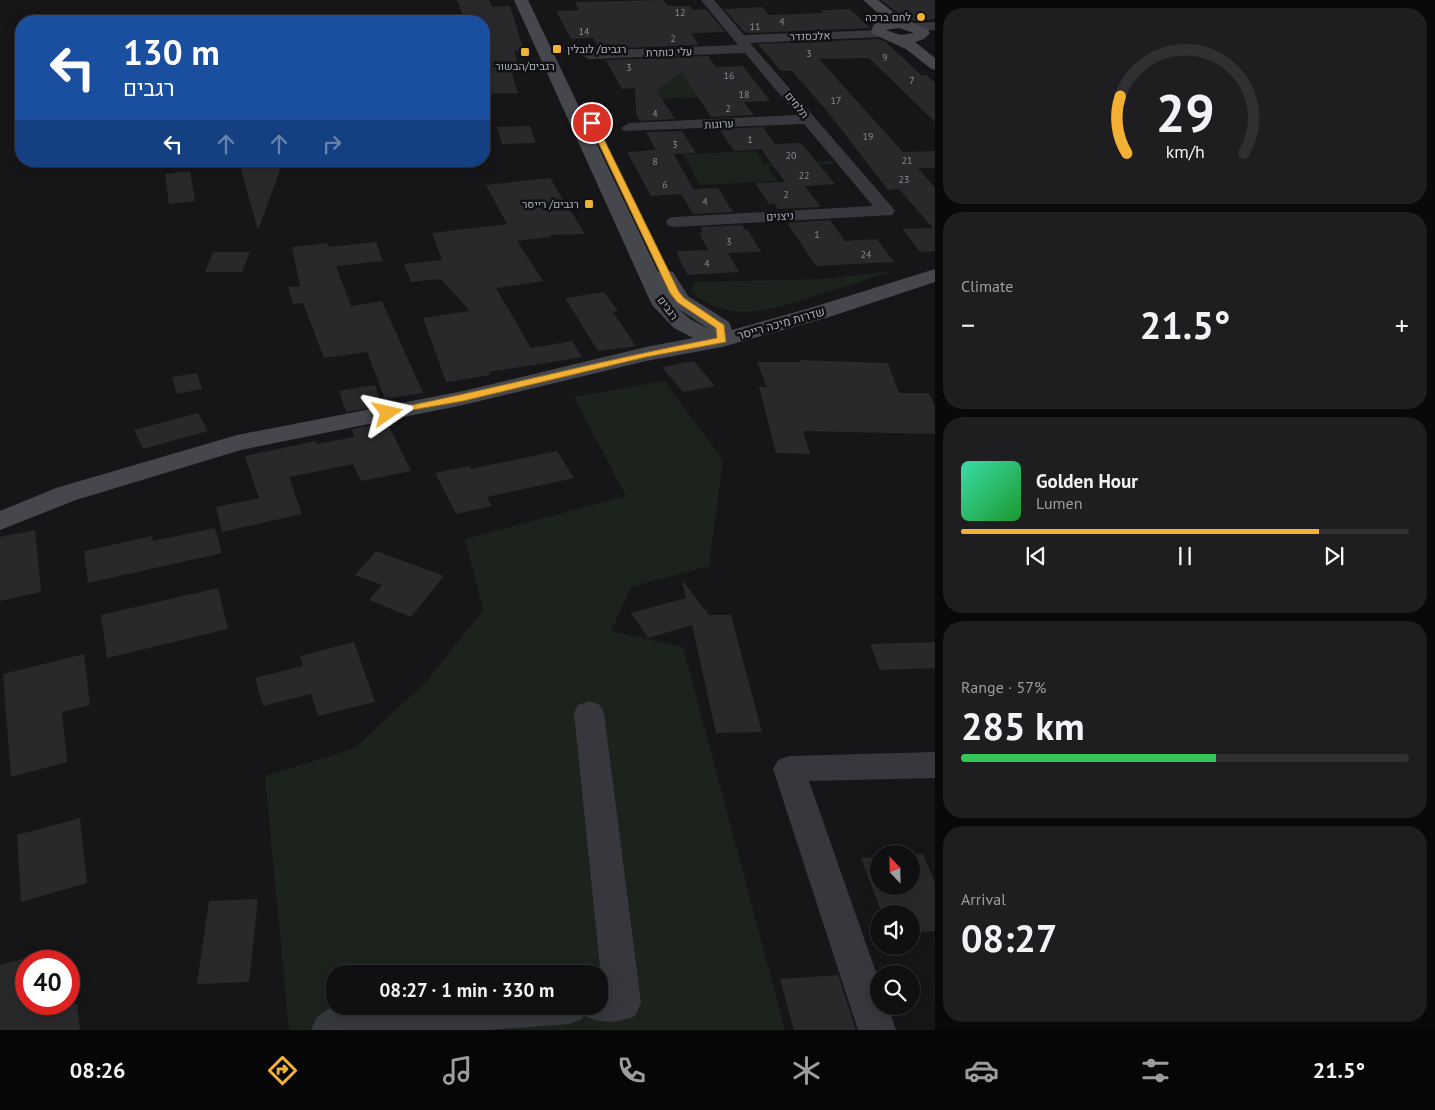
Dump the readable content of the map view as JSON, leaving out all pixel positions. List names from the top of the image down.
{
  "streets": {
    "street": [
      "אלכסנדר",
      "עלי כותרת",
      "תלמים",
      "ערוגות",
      "ניצנים",
      "רגבים",
      "שדרות מיכה רייסר"
    ]
  },
  "crossings": [
    ["אלכסנדר", "עלי כותרת"],
    ["אלכסנדר", "תלמים"],
    ["עלי כותרת", "תלמים"],
    ["תלמים", "ערוגות"],
    ["תלמים", "ניצנים"],
    ["רגבים", "שדרות מיכה רייסר"]
  ],
  "places": {
    "other": ["לחם ברכה"],
    "transit": ["רגבים/ לובלין", "רגבים/הבשור", "רגבים/ רייסר"]
  },
  "house_numbers": [
    "12",
    "4",
    "11",
    "14",
    "2",
    "3",
    "9",
    "3",
    "16",
    "7",
    "18",
    "17",
    "2",
    "4",
    "19",
    "1",
    "3",
    "20",
    "21",
    "8",
    "22",
    "23",
    "6",
    "2",
    "4",
    "1",
    "3",
    "24",
    "4"
  ],
  "north": "top",
  "page": {
    "turn": ["130 m", "רגבים"],
    "tile": [
      "Climate",
      ["Range · 57%", "285 km"],
      ["Arrival", "08:27"]
    ],
    "heat": ["−", "21.5°", "+"],
    "song": ["Golden Hour", "Lumen"],
    "limit": "40",
    "trip": "08:27 · 1 min · 330 m",
    "tabs": ["08:26", "21.5°"],
    "gauge": ["29", "km/h"]
  }
}
